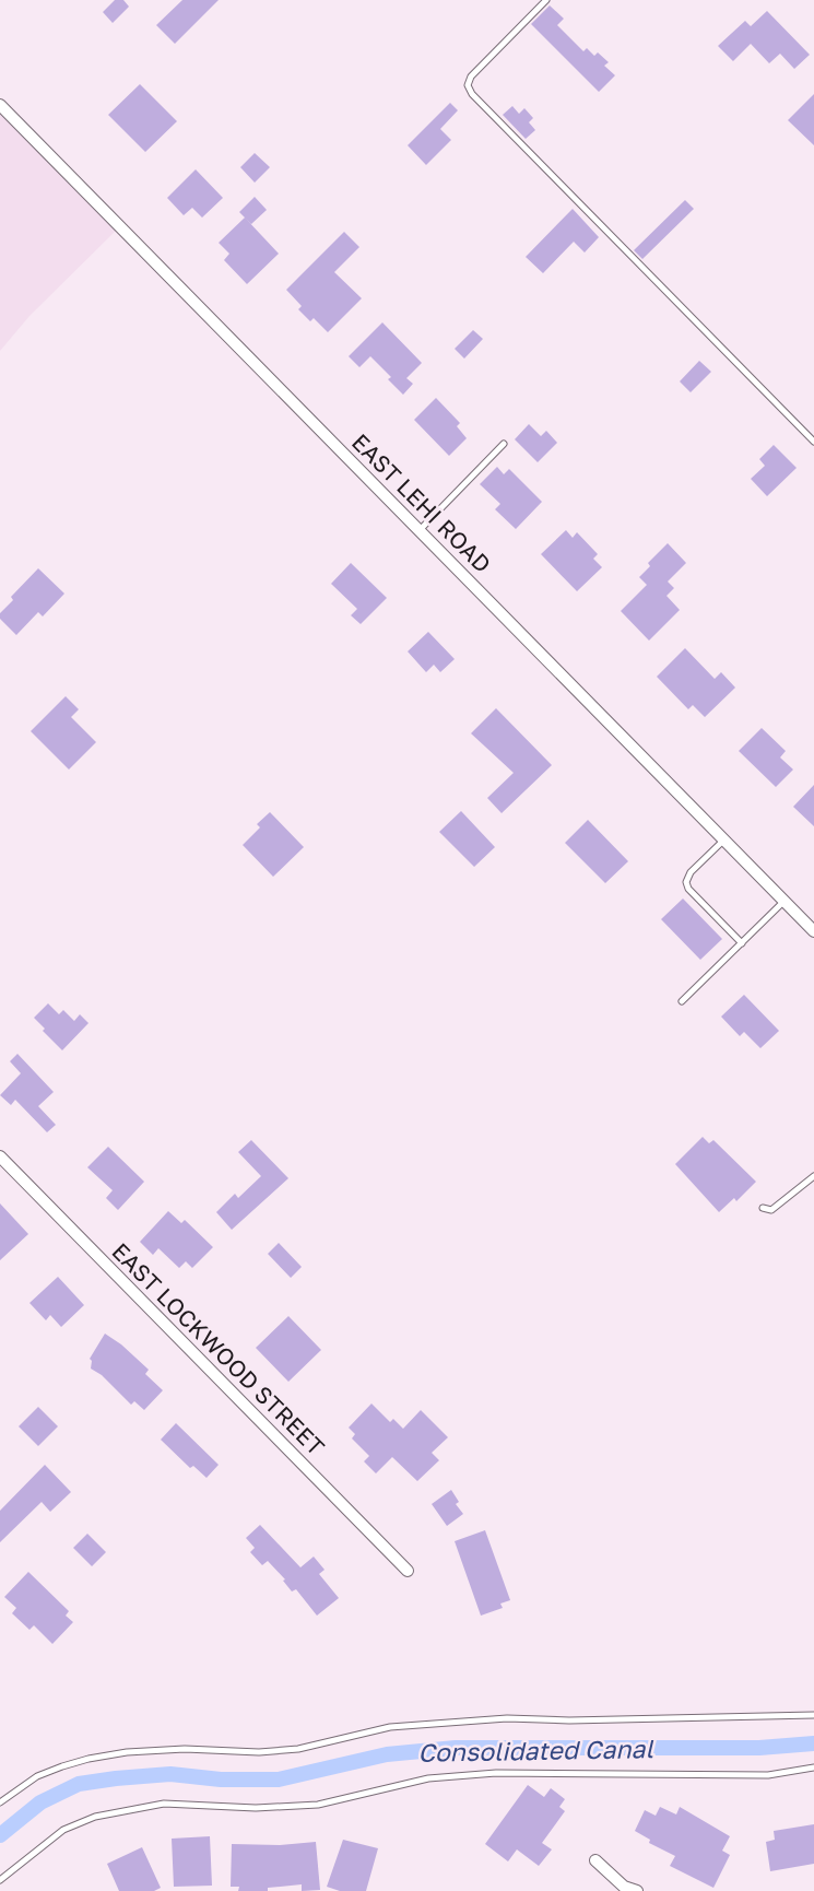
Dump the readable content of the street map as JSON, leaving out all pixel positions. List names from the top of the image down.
{
  "streets": {
    "street": ["EAST LEHI ROAD", "EAST LOCKWOOD STREET"]
  },
  "water": ["Consolidated Canal"]
}
